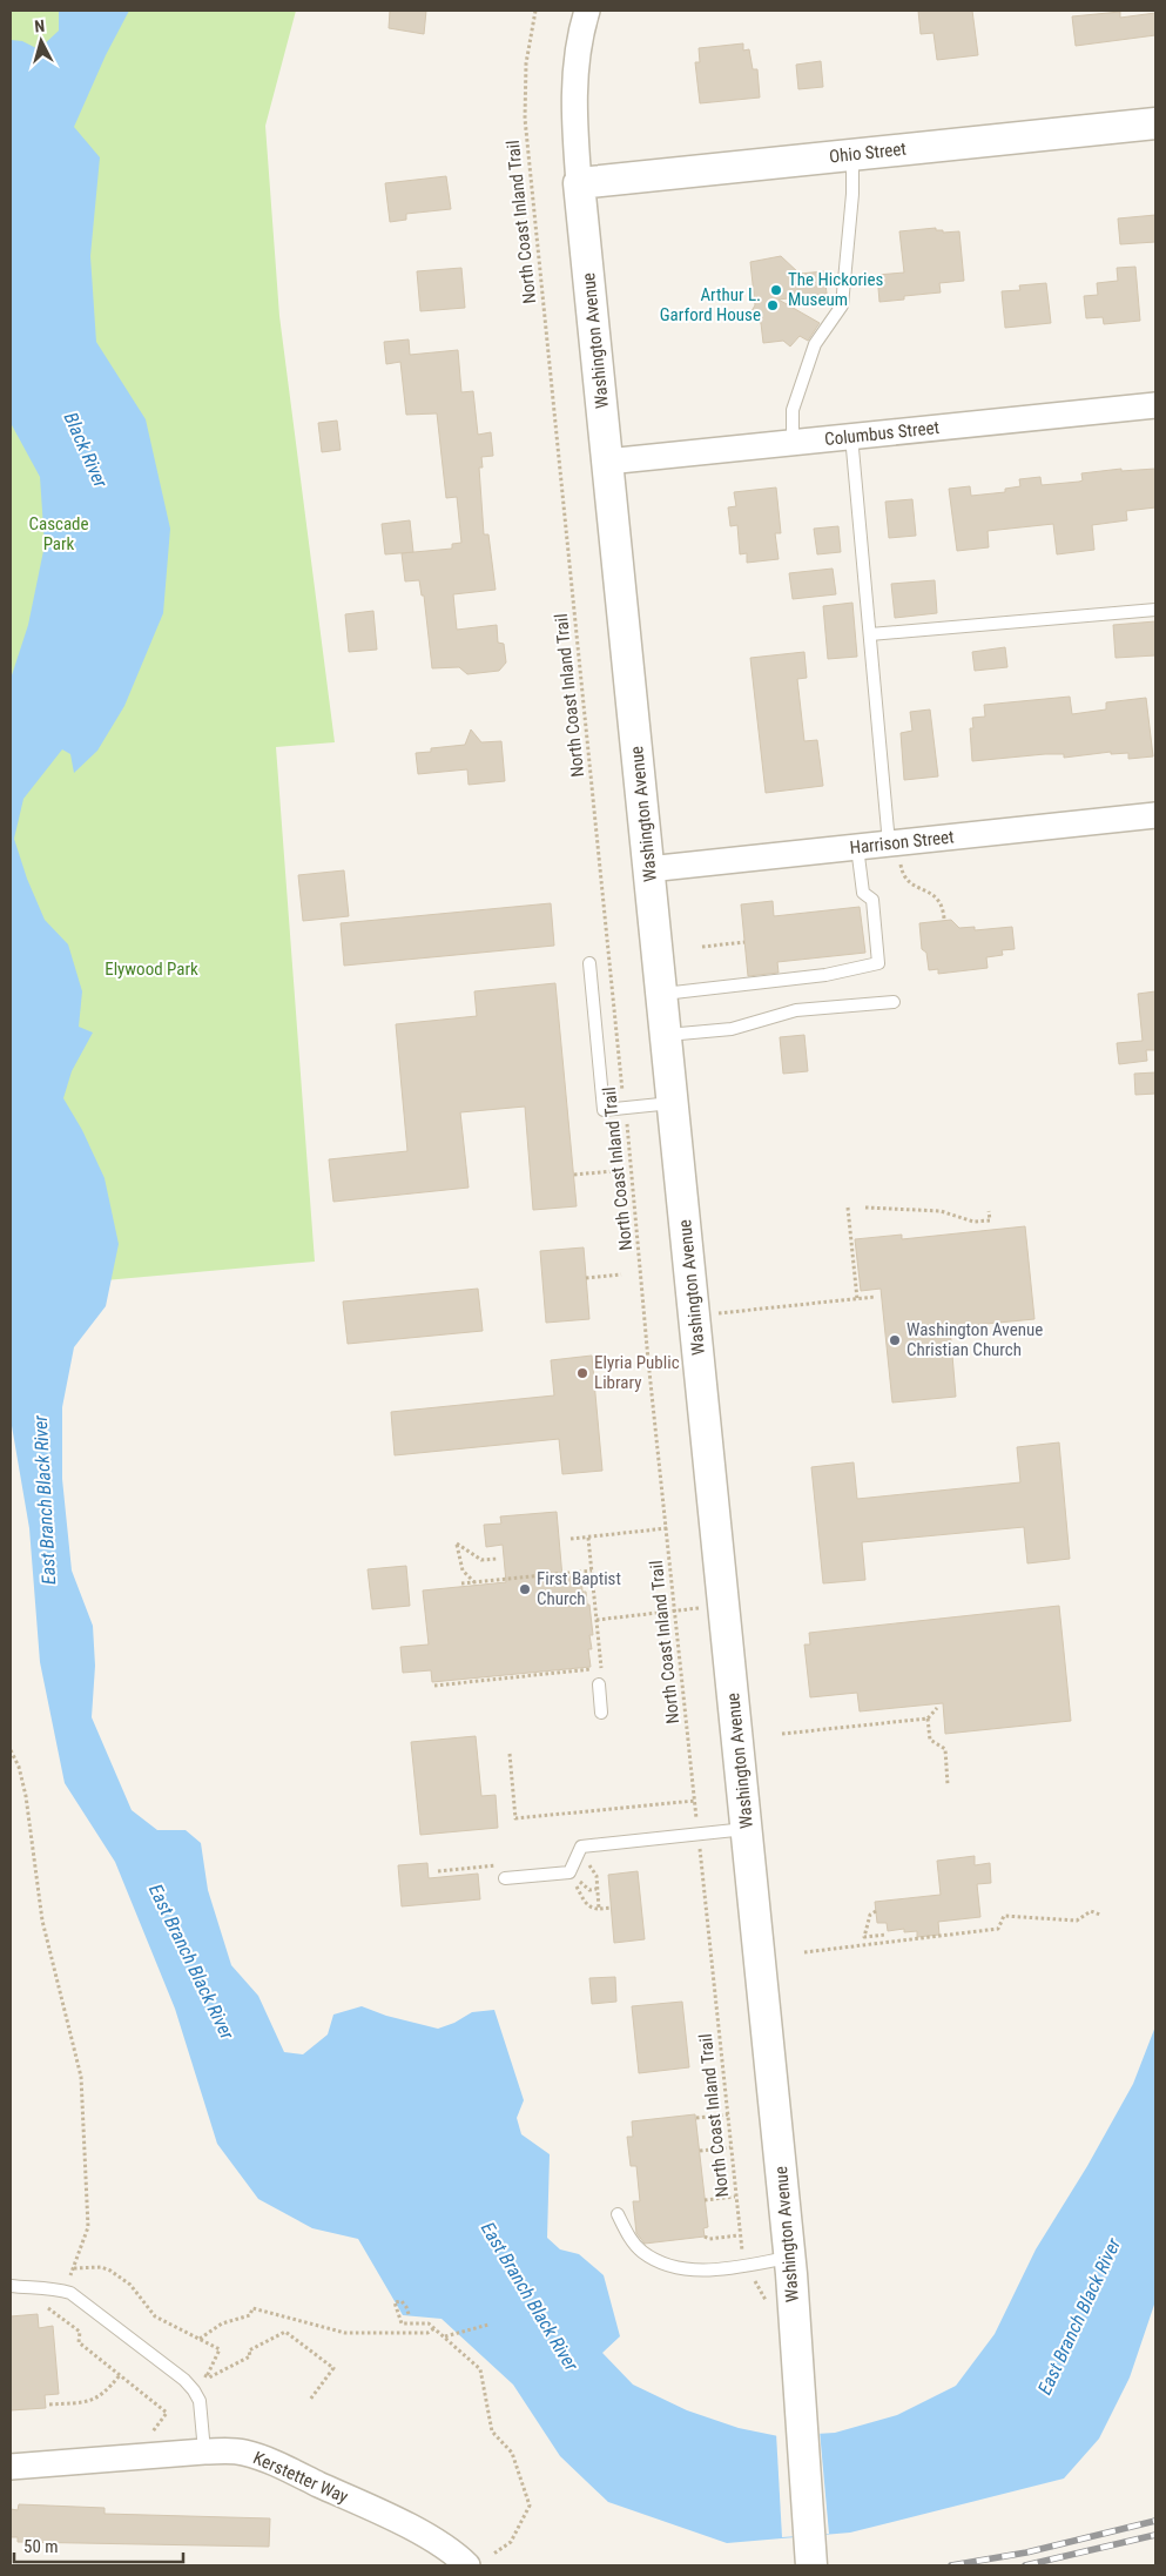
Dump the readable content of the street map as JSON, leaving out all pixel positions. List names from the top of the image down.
{
  "streets": {
    "street": [
      "Ohio Street",
      "Washington Avenue",
      "Columbus Street",
      "Harrison Street",
      "Kerstetter Way"
    ],
    "path": ["North Coast Inland Trail"]
  },
  "crossings": [
    ["Ohio Street", "Washington Avenue"],
    ["North Coast Inland Trail", "Washington Avenue"],
    ["Washington Avenue", "Columbus Street"],
    ["Washington Avenue", "Harrison Street"]
  ],
  "water": ["Black River", "East Branch Black River"],
  "parks": ["Cascade Park", "Elywood Park"],
  "places": [
    "The Hickories Museum",
    "Arthur L. Garford House",
    "Washington Avenue Christian Church",
    "Elyria Public Library",
    "First Baptist Church"
  ],
  "scale_bar": "50 m",
  "north": "top"
}
